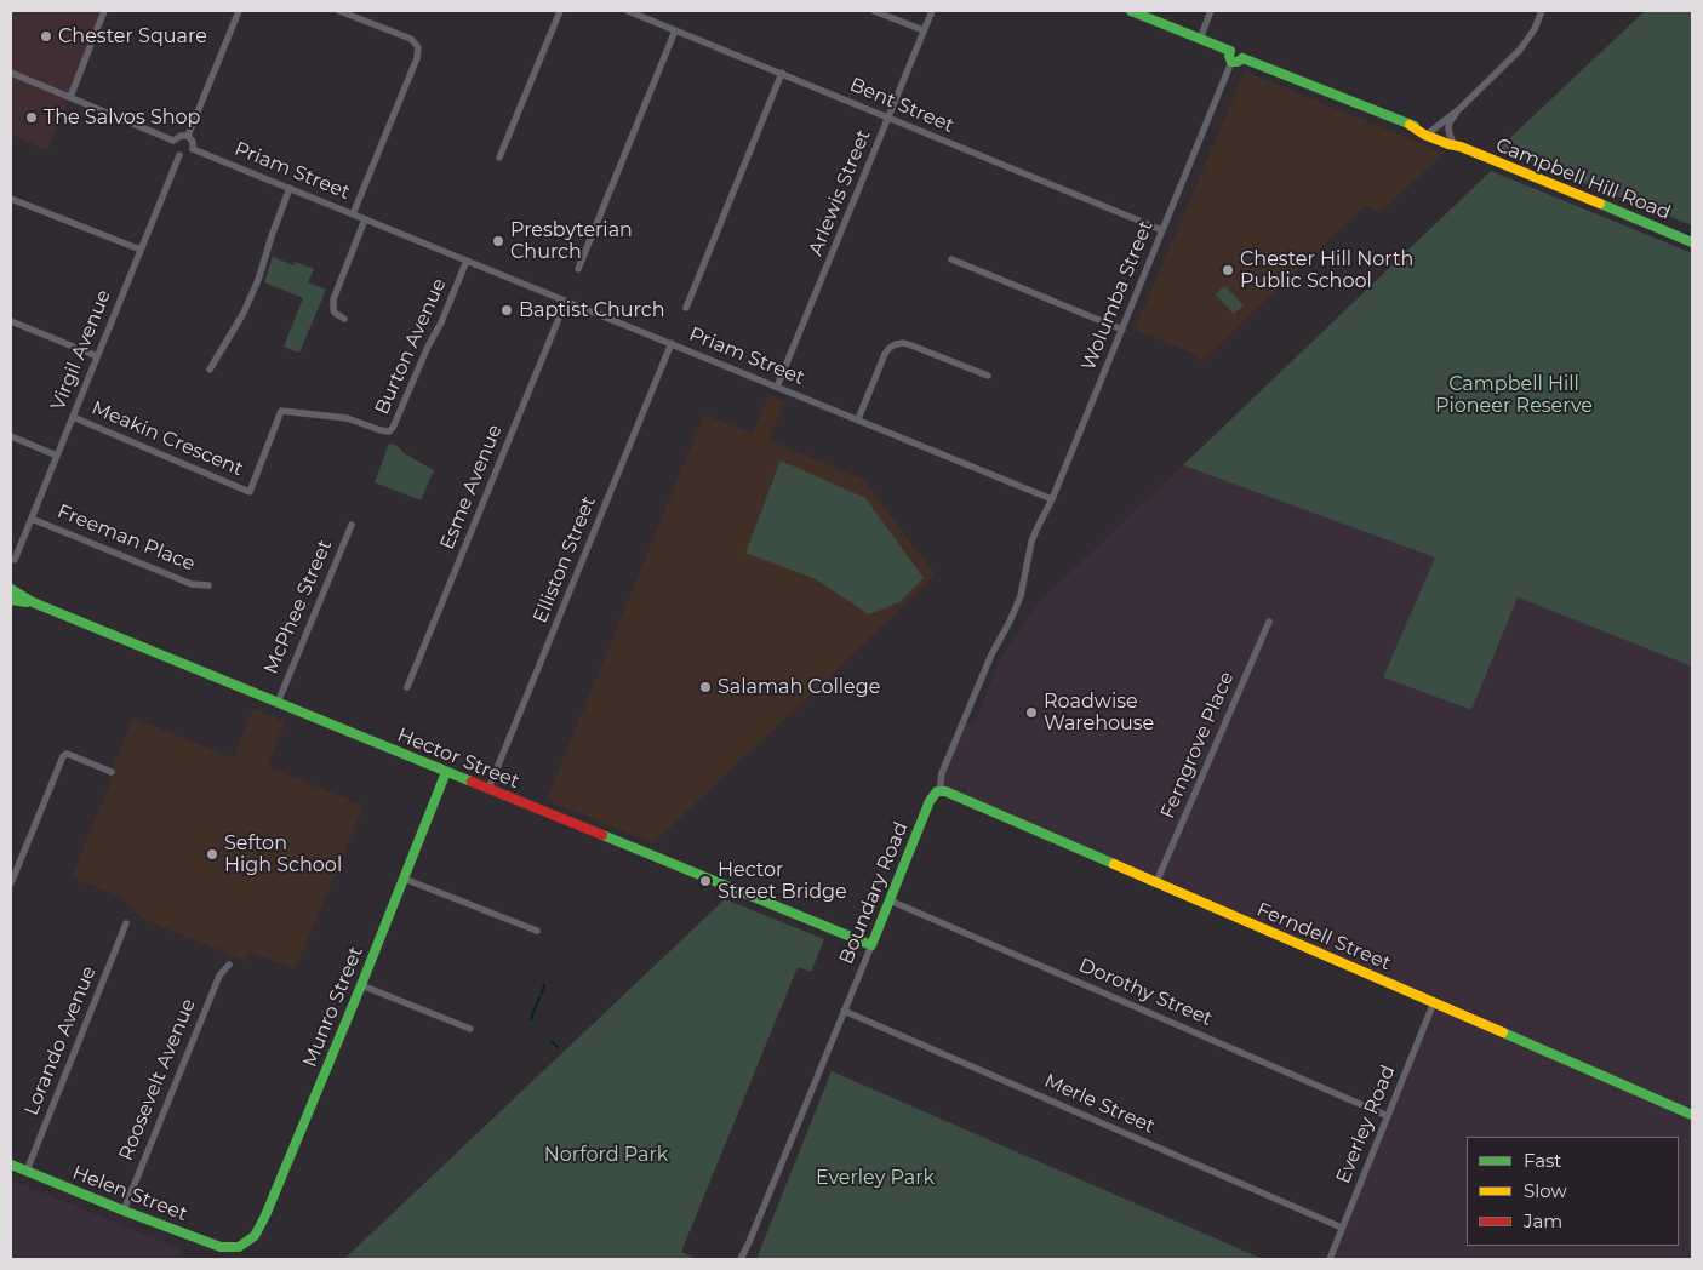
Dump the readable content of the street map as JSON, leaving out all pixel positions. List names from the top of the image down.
{
  "streets": {
    "main road": [
      "Campbell Hill Road",
      "Hector Street",
      "Boundary Road",
      "Ferndell Street",
      "Munro Street",
      "Helen Street"
    ],
    "street": [
      "Bent Street",
      "Priam Street",
      "Arlewis Street",
      "Wolumba Street",
      "Burton Avenue",
      "Virgil Avenue",
      "Meakin Crescent",
      "Esme Avenue",
      "Freeman Place",
      "Elliston Street",
      "McPhee Street",
      "Ferngrove Place",
      "Dorothy Street",
      "Lorando Avenue",
      "Roosevelt Avenue",
      "Merle Street",
      "Everley Road"
    ]
  },
  "crossings": [
    ["Bent Street", "Arlewis Street"],
    ["Bent Street", "Wolumba Street"],
    ["Priam Street", "Arlewis Street"],
    ["Priam Street", "Wolumba Street"],
    ["Priam Street", "Burton Avenue"],
    ["Priam Street", "Esme Avenue"],
    ["Priam Street", "Elliston Street"],
    ["Campbell Hill Road", "Wolumba Street"],
    ["Wolumba Street", "Boundary Road"],
    ["Burton Avenue", "Meakin Crescent"],
    ["Virgil Avenue", "Meakin Crescent"],
    ["Virgil Avenue", "Freeman Place"],
    ["Elliston Street", "Hector Street"],
    ["McPhee Street", "Hector Street"],
    ["Ferngrove Place", "Ferndell Street"],
    ["Hector Street", "Boundary Road"],
    ["Hector Street", "Munro Street"],
    ["Boundary Road", "Ferndell Street"],
    ["Boundary Road", "Dorothy Street"],
    ["Boundary Road", "Merle Street"],
    ["Ferndell Street", "Everley Road"],
    ["Dorothy Street", "Everley Road"],
    ["Munro Street", "Helen Street"],
    ["Lorando Avenue", "Helen Street"],
    ["Roosevelt Avenue", "Helen Street"],
    ["Merle Street", "Everley Road"]
  ],
  "parks": ["Campbell Hill Pioneer Reserve", "Norford Park", "Everley Park"],
  "places": [
    "Chester Square",
    "The Salvos Shop",
    "Presbyterian Church",
    "Chester Hill North Public School",
    "Baptist Church",
    "Salamah College",
    "Roadwise Warehouse",
    "Sefton High School",
    "Hector Street Bridge"
  ],
  "legend": ["Fast", "Slow", "Jam"]
}
